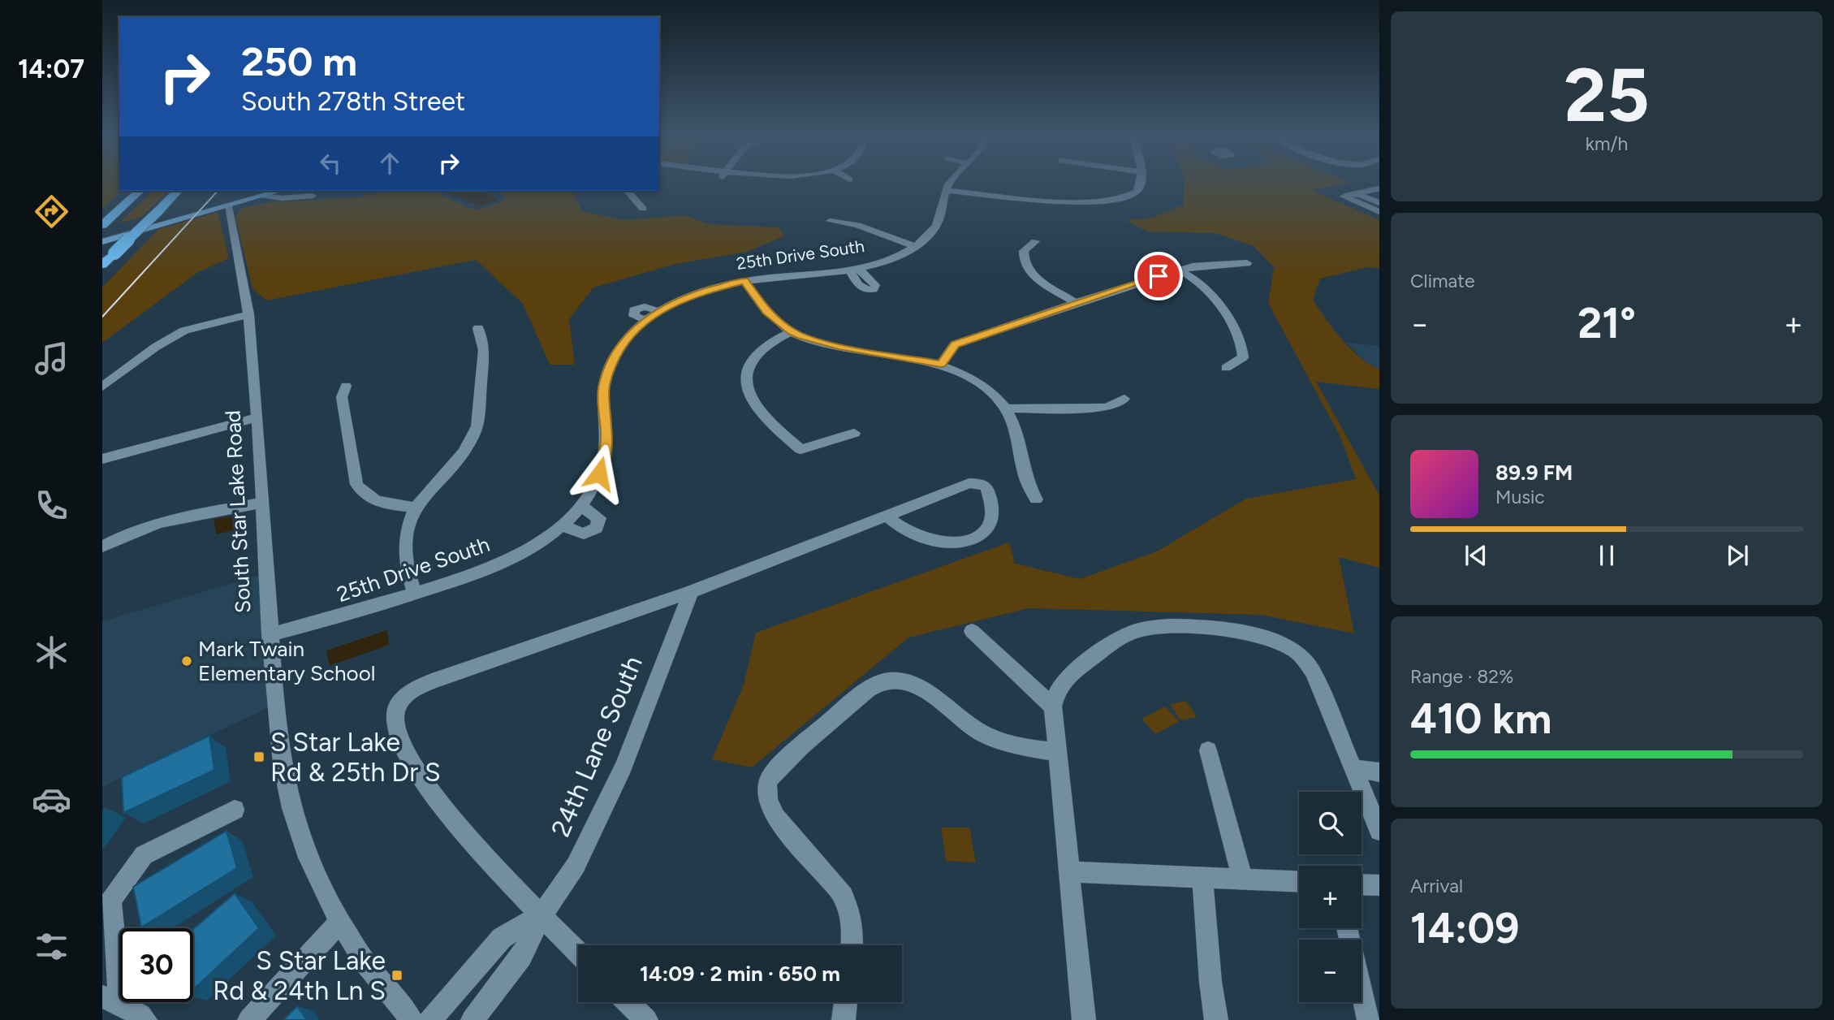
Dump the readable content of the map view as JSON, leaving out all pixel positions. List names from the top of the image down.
{
  "streets": {
    "street": ["25th Drive South", "South Star Lake Road", "24th Lane South"]
  },
  "crossings": [
    ["25th Drive South", "South Star Lake Road"]
  ],
  "places": {
    "other": ["Mark Twain Elementary School"],
    "transit": ["S Star Lake Rd & 25th Dr S", "S Star Lake Rd & 24th Ln S"]
  },
  "page": {
    "tabs": "14:07",
    "tile": [
      ["25", "km/h"],
      "Climate",
      ["Range · 82%", "410 km"],
      ["Arrival", "14:09"]
    ],
    "turn": ["250 m", "South 278th Street"],
    "heat": ["−", "21°", "+"],
    "song": ["89.9 FM", "Music"],
    "map_buttons": ["+", "−"],
    "limit": "30",
    "trip": "14:09 · 2 min · 650 m"
  }
}
